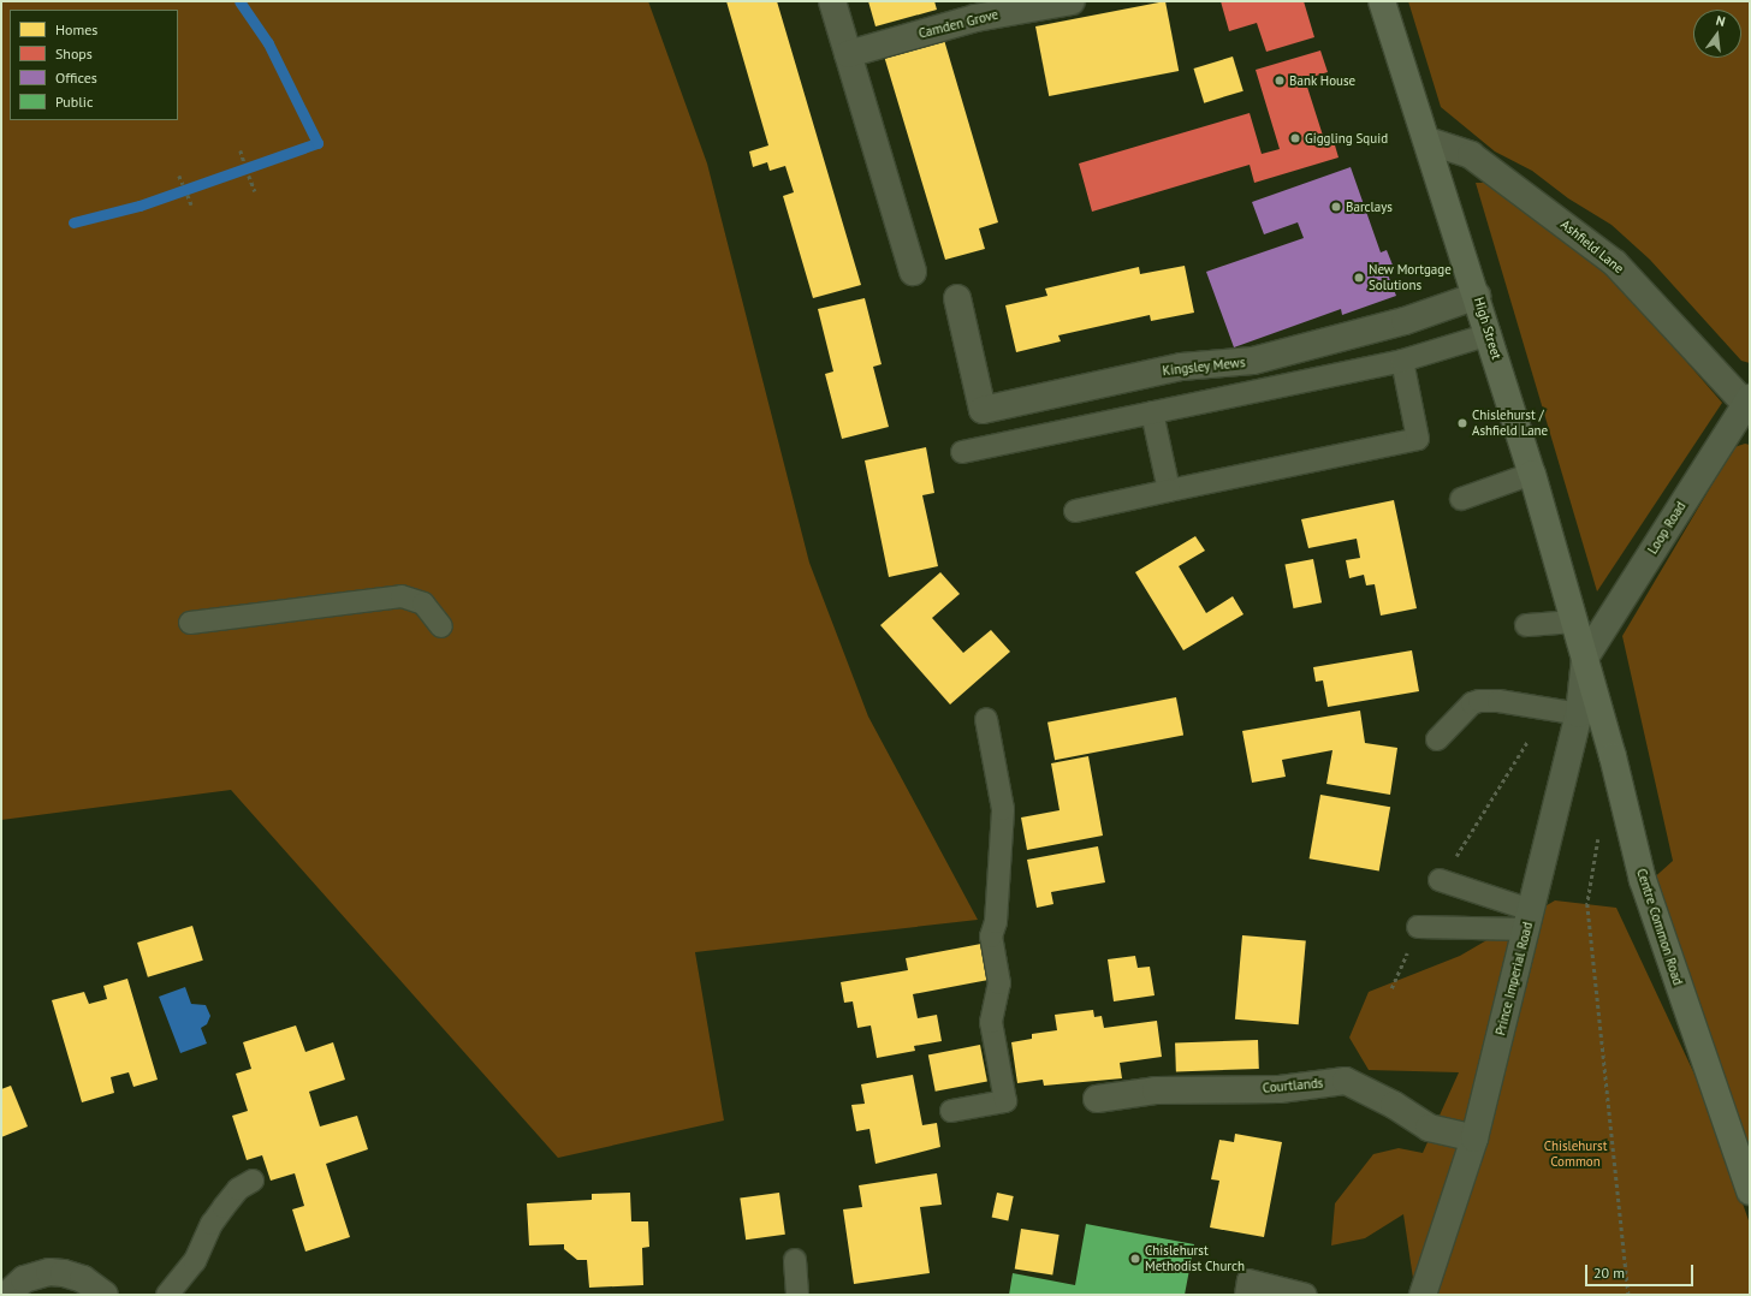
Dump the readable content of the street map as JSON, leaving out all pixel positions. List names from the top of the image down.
{
  "streets": {
    "main road": [
      "High Street",
      "Loop Road",
      "Centre Common Road",
      "Prince Imperial Road"
    ],
    "street": [
      "Camden Grove",
      "Ashfield Lane",
      "Kingsley Mews",
      "Courtlands"
    ]
  },
  "crossings": [
    ["Ashfield Lane", "High Street"],
    ["Ashfield Lane", "Loop Road"],
    ["High Street", "Kingsley Mews"],
    ["High Street", "Loop Road"],
    ["High Street", "Centre Common Road"],
    ["High Street", "Prince Imperial Road"],
    ["Loop Road", "Centre Common Road"],
    ["Loop Road", "Prince Imperial Road"],
    ["Centre Common Road", "Prince Imperial Road"],
    ["Prince Imperial Road", "Courtlands"]
  ],
  "parks": ["Chislehurst Common"],
  "places": [
    "Bank House",
    "Giggling Squid",
    "Barclays",
    "New Mortgage Solutions",
    "Chislehurst / Ashfield Lane",
    "Chislehurst Methodist Church"
  ],
  "legend": [
    "Homes",
    "Shops",
    "Offices",
    "Public"
  ],
  "scale_bar": "20 m",
  "north": "top"
}
